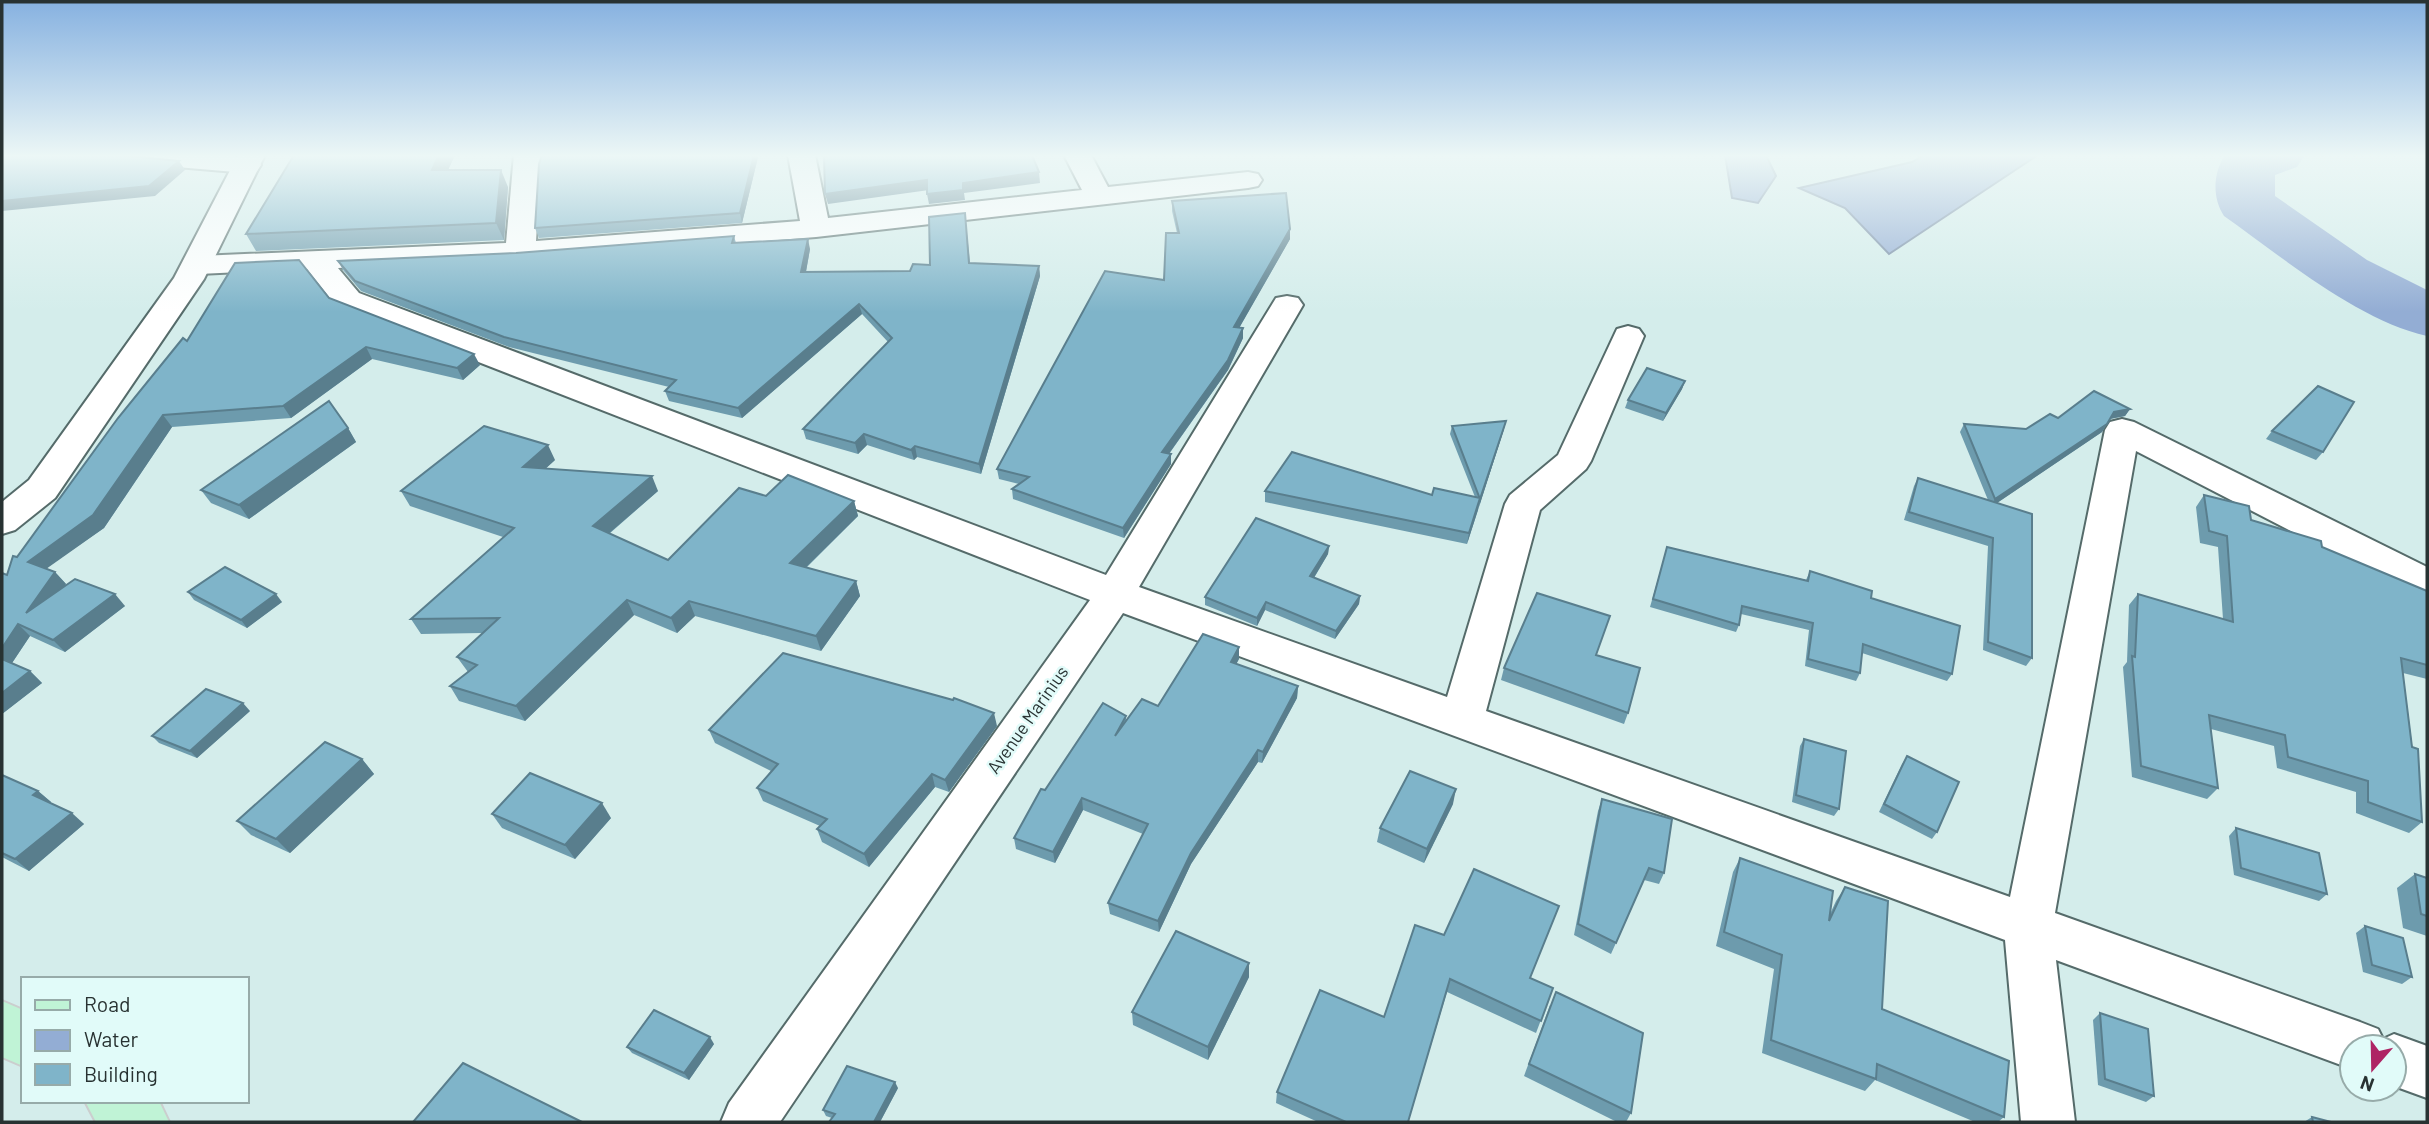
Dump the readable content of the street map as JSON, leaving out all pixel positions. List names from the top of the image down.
{
  "streets": {
    "street": ["Avenue Marinius"]
  },
  "legend": ["Road", "Water", "Building"],
  "north": "bottom"
}
